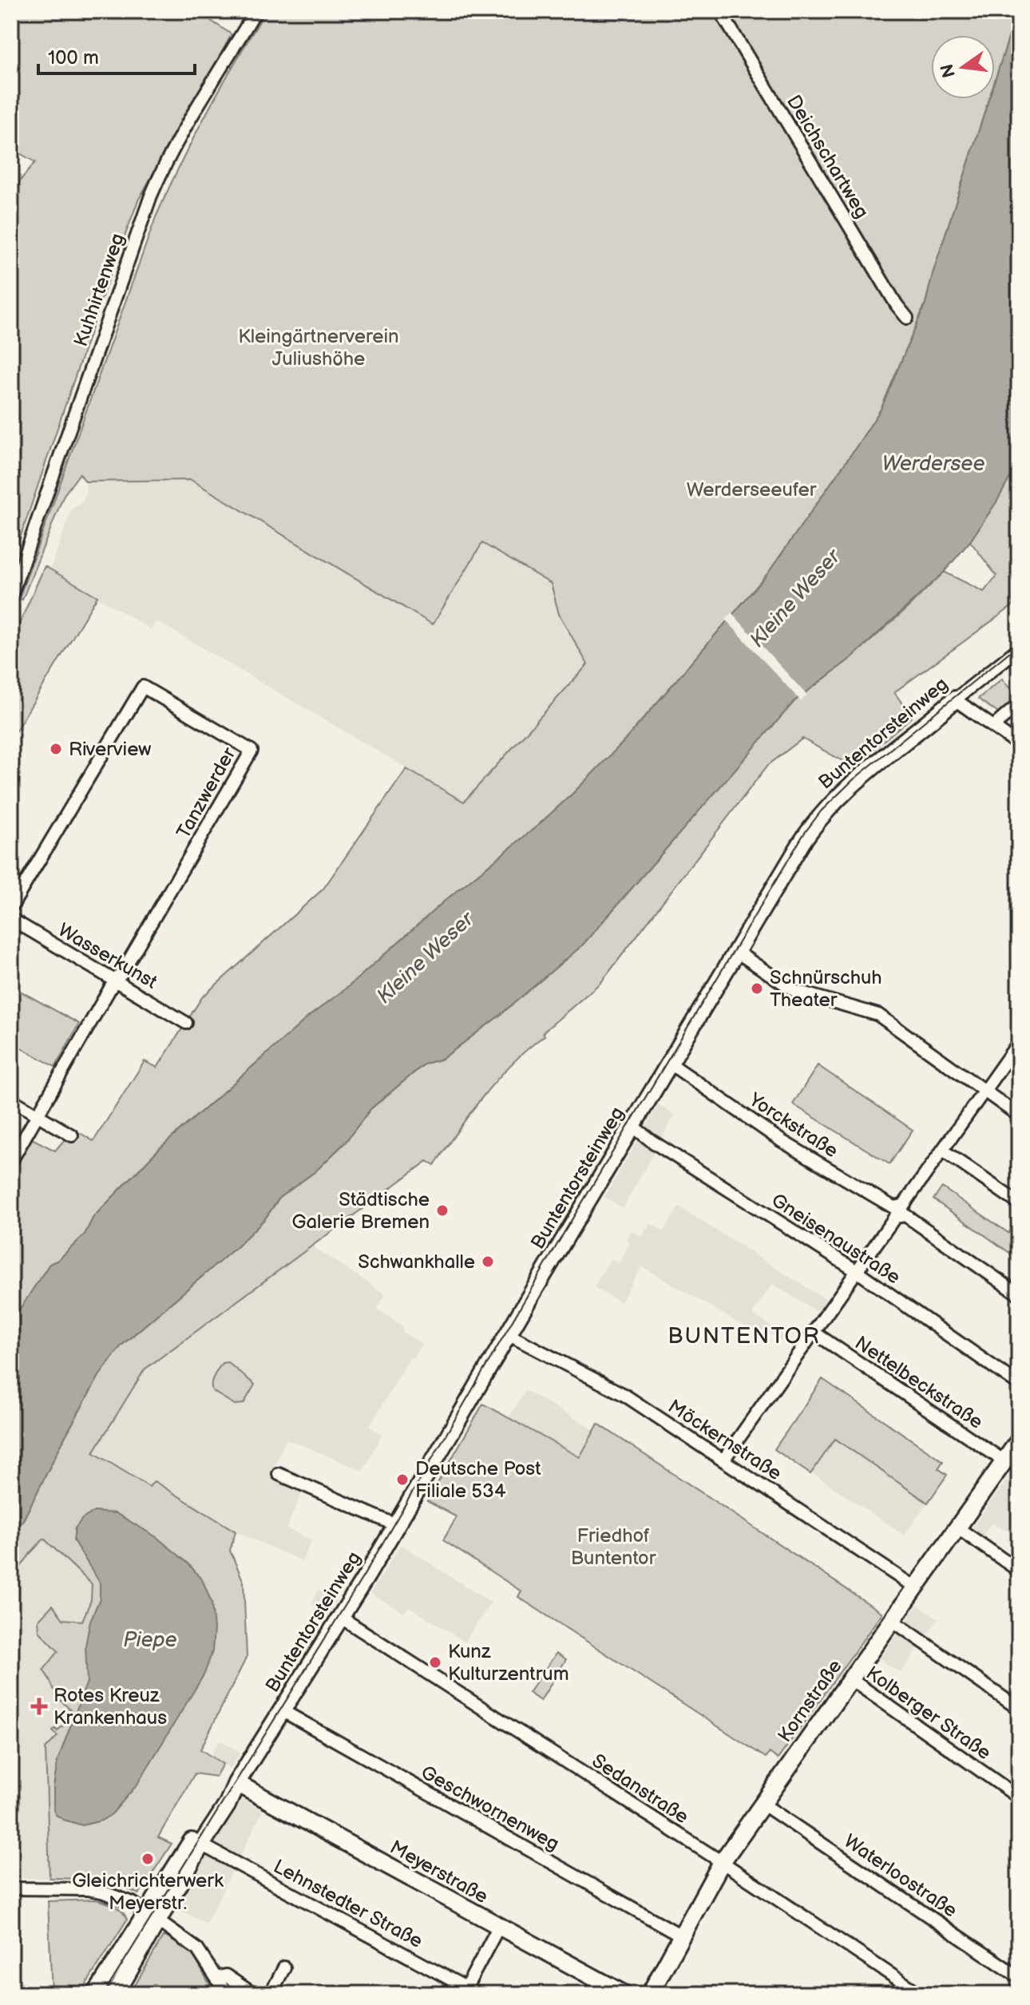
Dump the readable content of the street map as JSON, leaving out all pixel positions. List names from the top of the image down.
{
  "streets": {
    "street": [
      "Deichschartweg",
      "Kuhhirtenweg",
      "Buntentorsteinweg",
      "Tanzwerder",
      "Wasserkunst",
      "Yorckstraße",
      "Gneisenaustraße",
      "Nettelbeckstraße",
      "Möckernstraße",
      "Kornstraße",
      "Kolberger Straße",
      "Sedanstraße",
      "Geschwornenweg",
      "Meyerstraße",
      "Waterloostraße",
      "Lehnstedter Straße"
    ]
  },
  "crossings": [
    ["Buntentorsteinweg", "Yorckstraße"],
    ["Buntentorsteinweg", "Gneisenaustraße"],
    ["Buntentorsteinweg", "Möckernstraße"],
    ["Buntentorsteinweg", "Sedanstraße"],
    ["Buntentorsteinweg", "Geschwornenweg"],
    ["Buntentorsteinweg", "Meyerstraße"],
    ["Buntentorsteinweg", "Lehnstedter Straße"],
    ["Tanzwerder", "Wasserkunst"],
    ["Nettelbeckstraße", "Kornstraße"],
    ["Möckernstraße", "Kornstraße"],
    ["Kornstraße", "Kolberger Straße"],
    ["Kornstraße", "Sedanstraße"],
    ["Kornstraße", "Geschwornenweg"],
    ["Kornstraße", "Waterloostraße"]
  ],
  "districts": ["BUNTENTOR"],
  "water": ["Werdersee", "Kleine Weser", "Piepe"],
  "parks": ["Kleingärtnerverein Juliushöhe", "Werderseeufer", "Friedhof Buntentor"],
  "places": {
    "other": [
      "Riverview",
      "Schnürschuh Theater",
      "Städtische Galerie Bremen",
      "Schwankhalle",
      "Deutsche Post Filiale 534",
      "Kunz Kulturzentrum",
      "Gleichrichterwerk Meyerstr."
    ],
    "health": ["Rotes Kreuz Krankenhaus"]
  },
  "scale_bar": "100 m",
  "north": "left"
}
